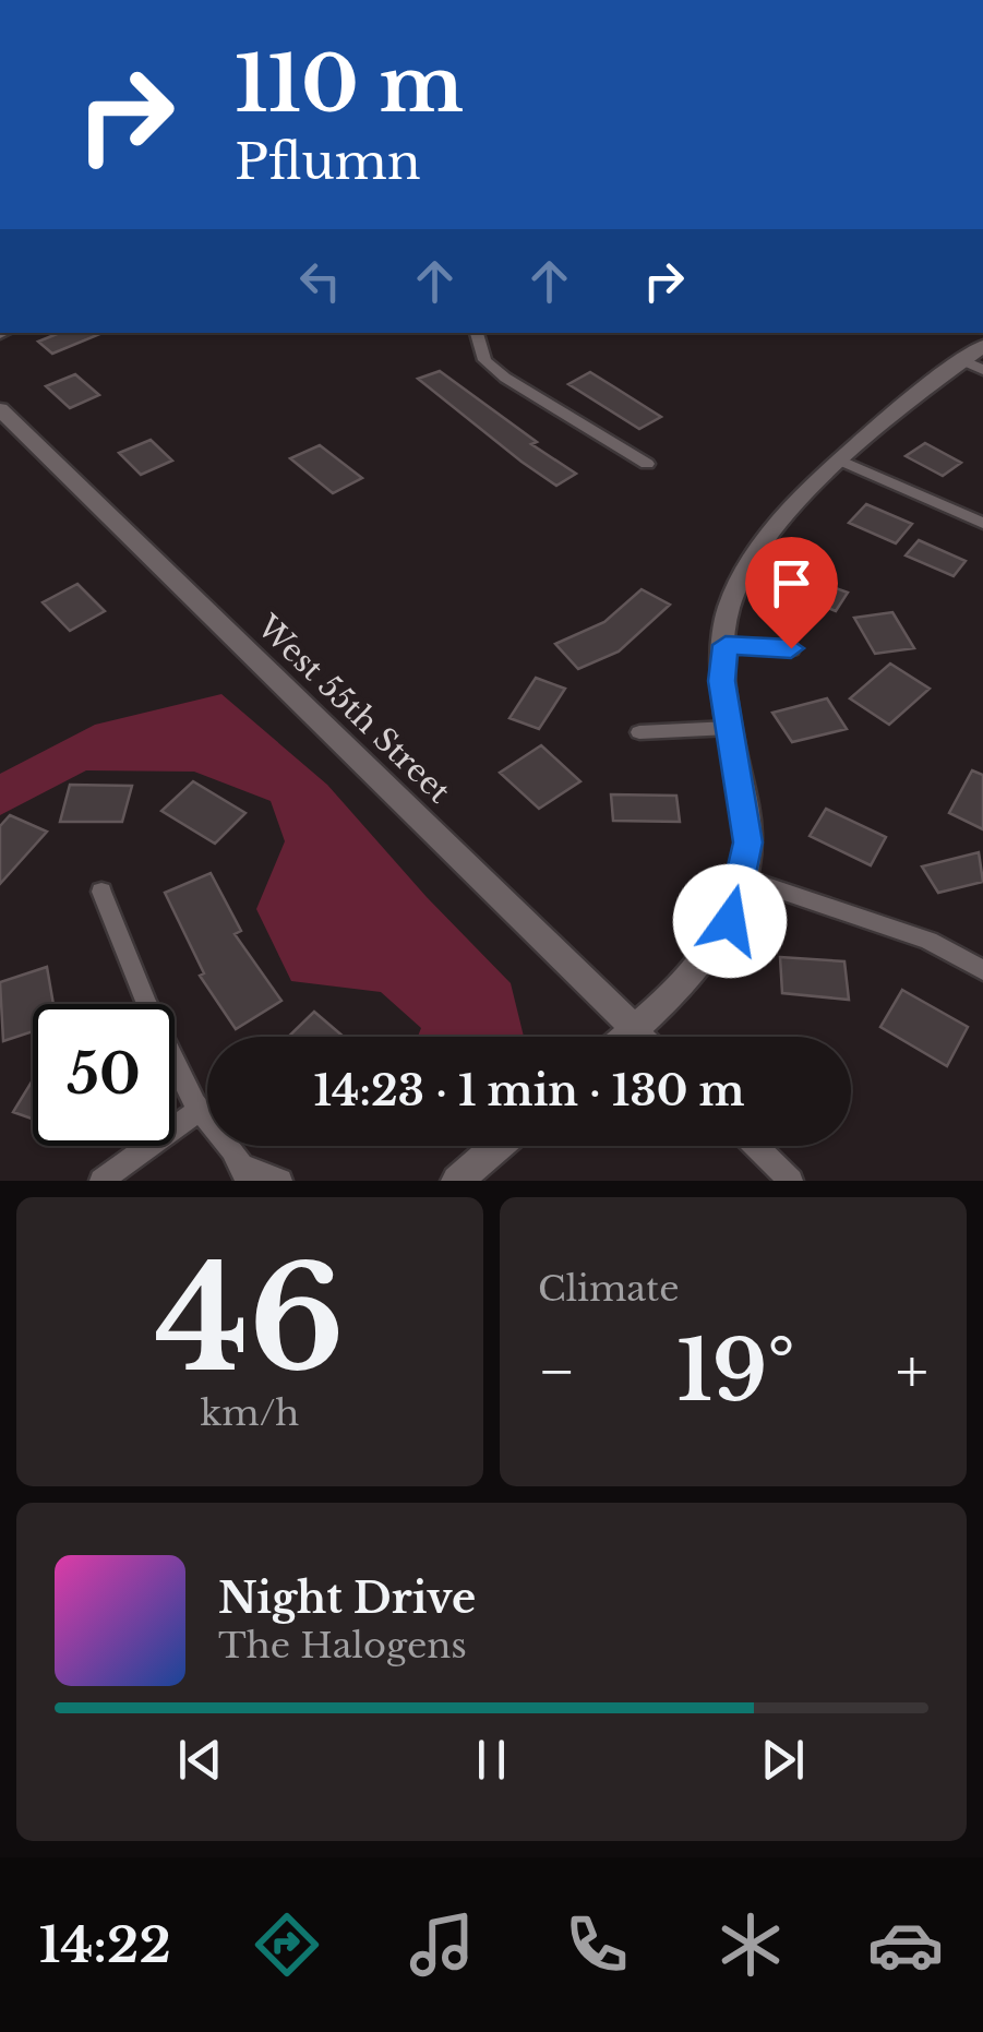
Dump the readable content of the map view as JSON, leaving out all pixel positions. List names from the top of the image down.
{
  "streets": {
    "main road": ["West 55th Street"]
  },
  "page": {
    "turn": ["110 m", "Pflumn"],
    "limit": "50",
    "trip": "14:23 · 1 min · 130 m",
    "tile": [
      ["46", "km/h"],
      "Climate"
    ],
    "heat": ["−", "19°", "+"],
    "song": ["Night Drive", "The Halogens"],
    "tabs": "14:22"
  }
}
